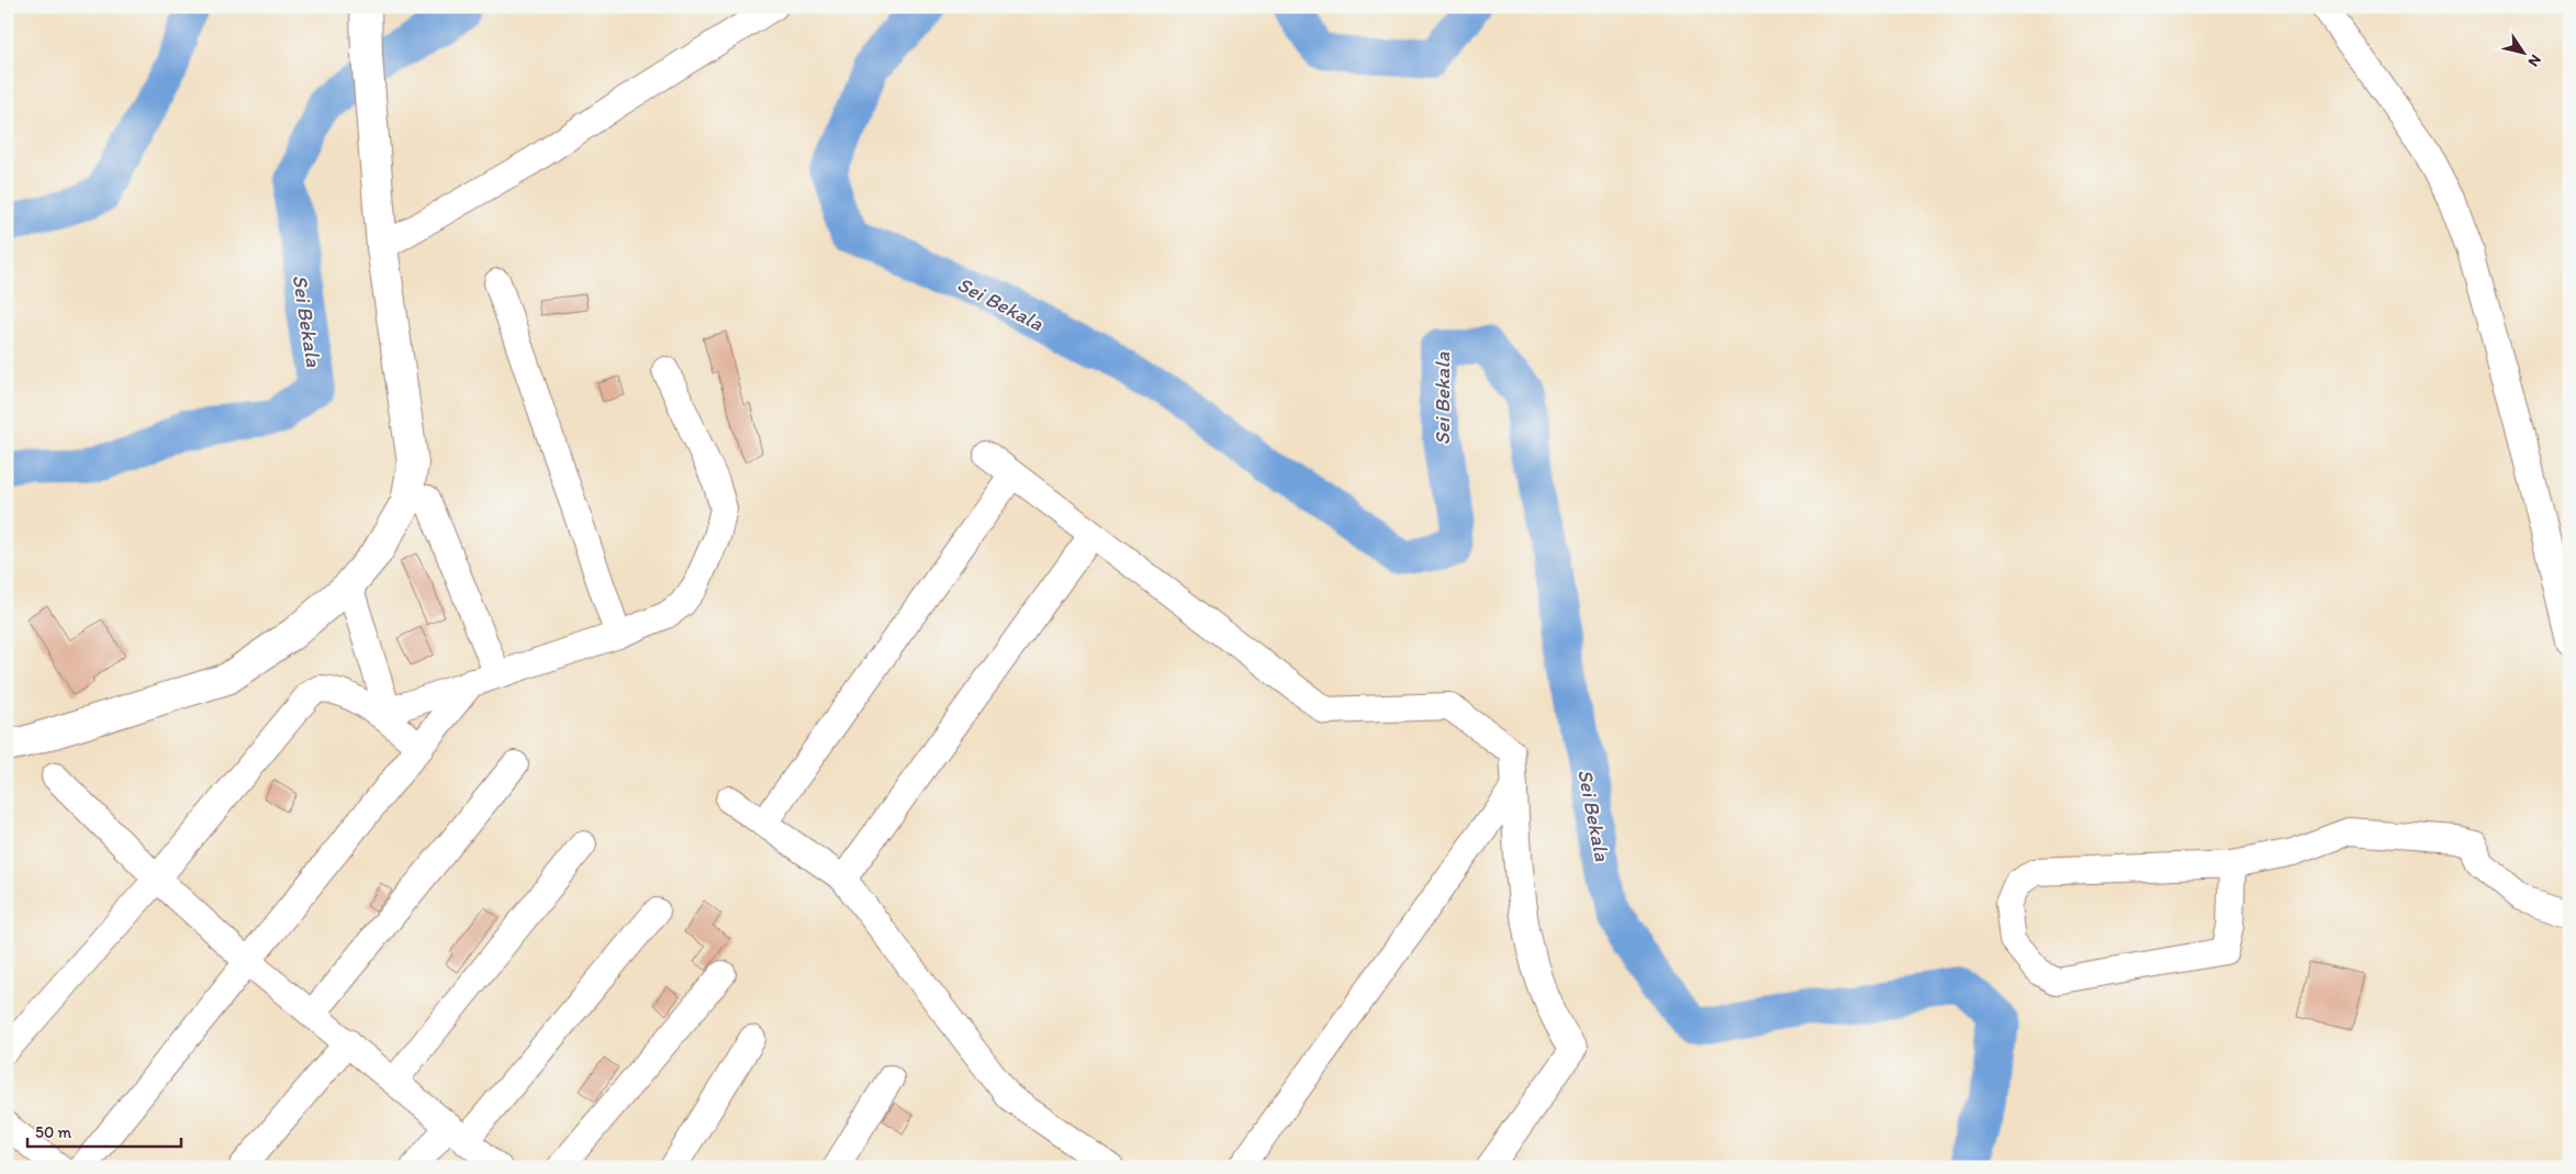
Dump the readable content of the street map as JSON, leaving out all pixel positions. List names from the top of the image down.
{
  "water": ["Sei Bekala"],
  "scale_bar": "50 m",
  "north": "bottom right"
}
